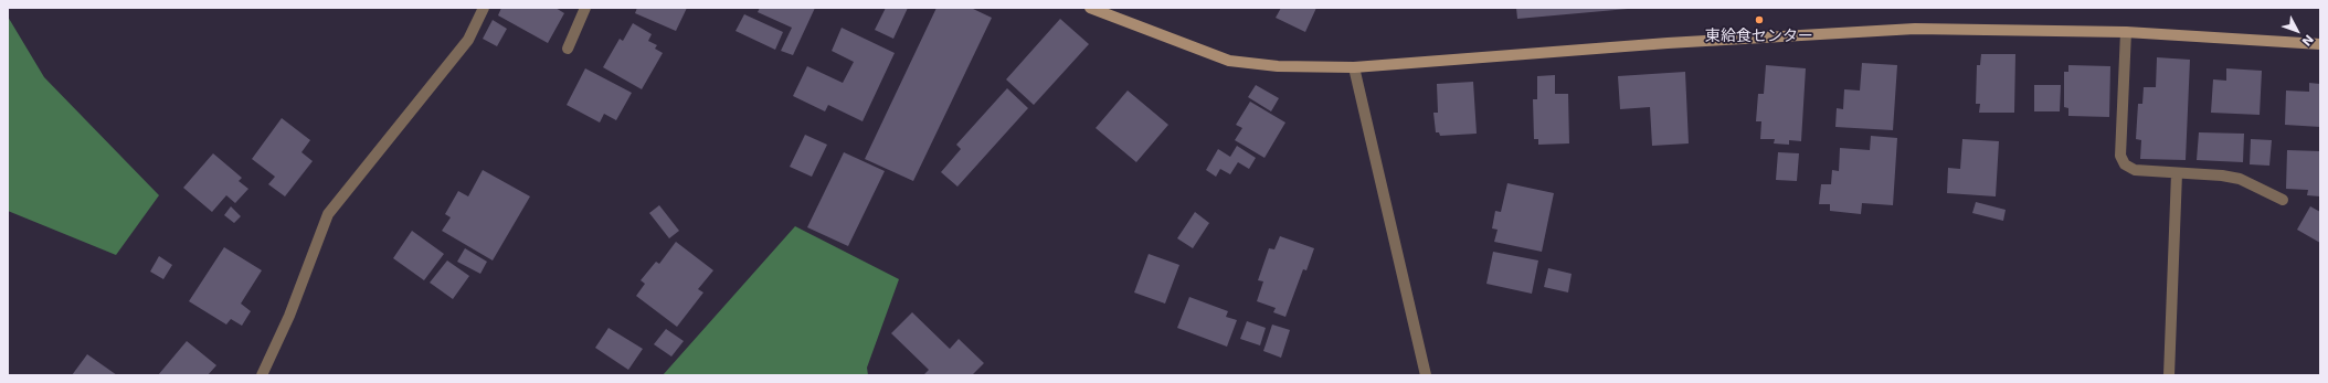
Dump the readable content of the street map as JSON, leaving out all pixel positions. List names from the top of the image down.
{
  "places": ["東給食センター"],
  "north": "bottom right"
}
